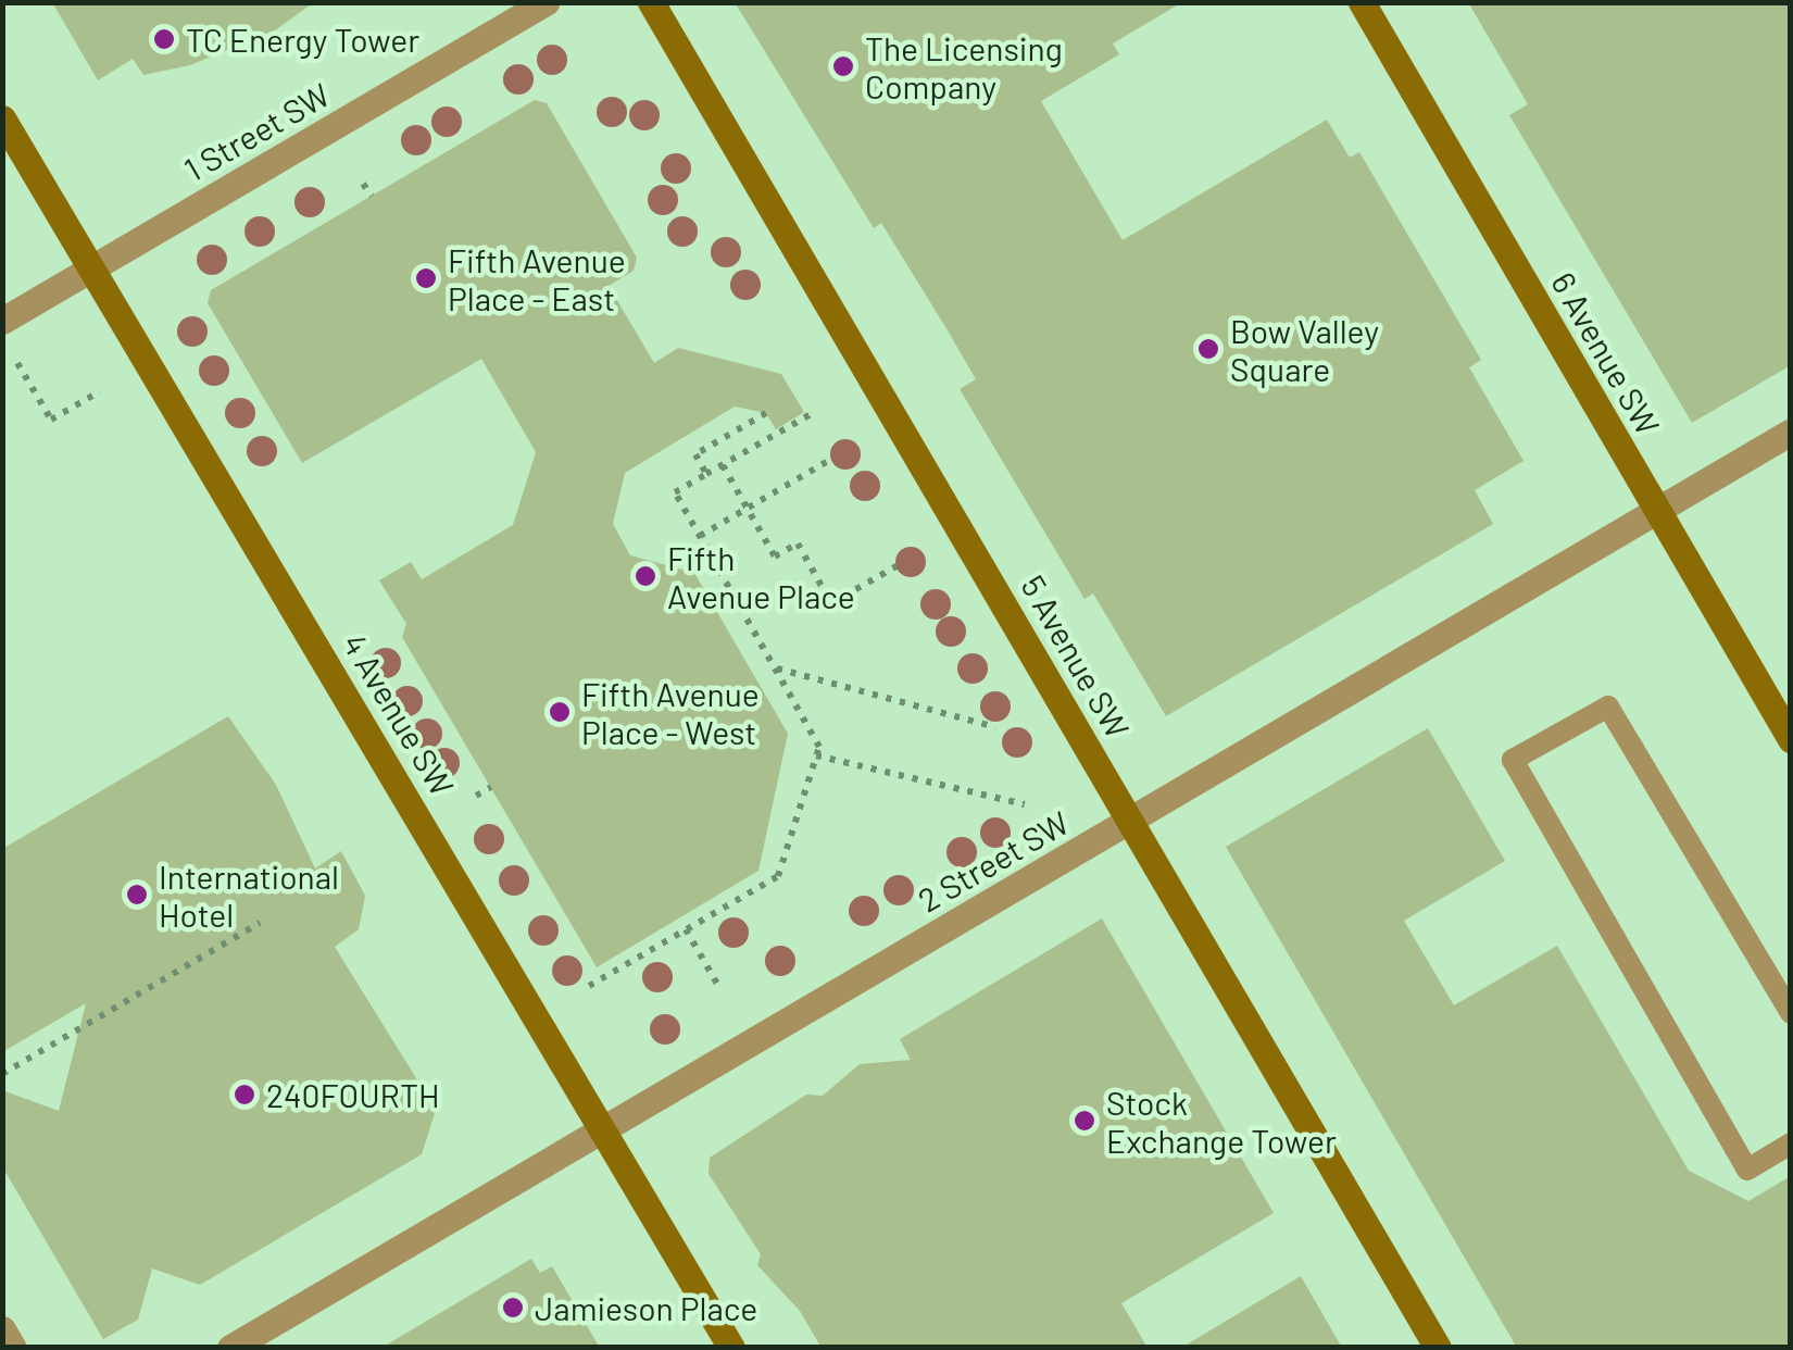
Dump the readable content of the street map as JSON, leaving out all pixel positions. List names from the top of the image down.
{
  "streets": {
    "main road": ["6 Avenue SW", "5 Avenue SW", "4 Avenue SW"],
    "street": ["1 Street SW", "2 Street SW"]
  },
  "crossings": [
    ["1 Street SW", "4 Avenue SW"],
    ["6 Avenue SW", "2 Street SW"],
    ["5 Avenue SW", "2 Street SW"],
    ["4 Avenue SW", "2 Street SW"]
  ],
  "places": [
    "TC Energy Tower",
    "The Licensing Company",
    "Fifth Avenue Place - East",
    "Bow Valley Square",
    "Fifth Avenue Place",
    "Fifth Avenue Place - West",
    "International Hotel",
    "240FOURTH",
    "Stock Exchange Tower",
    "Jamieson Place"
  ]
}
